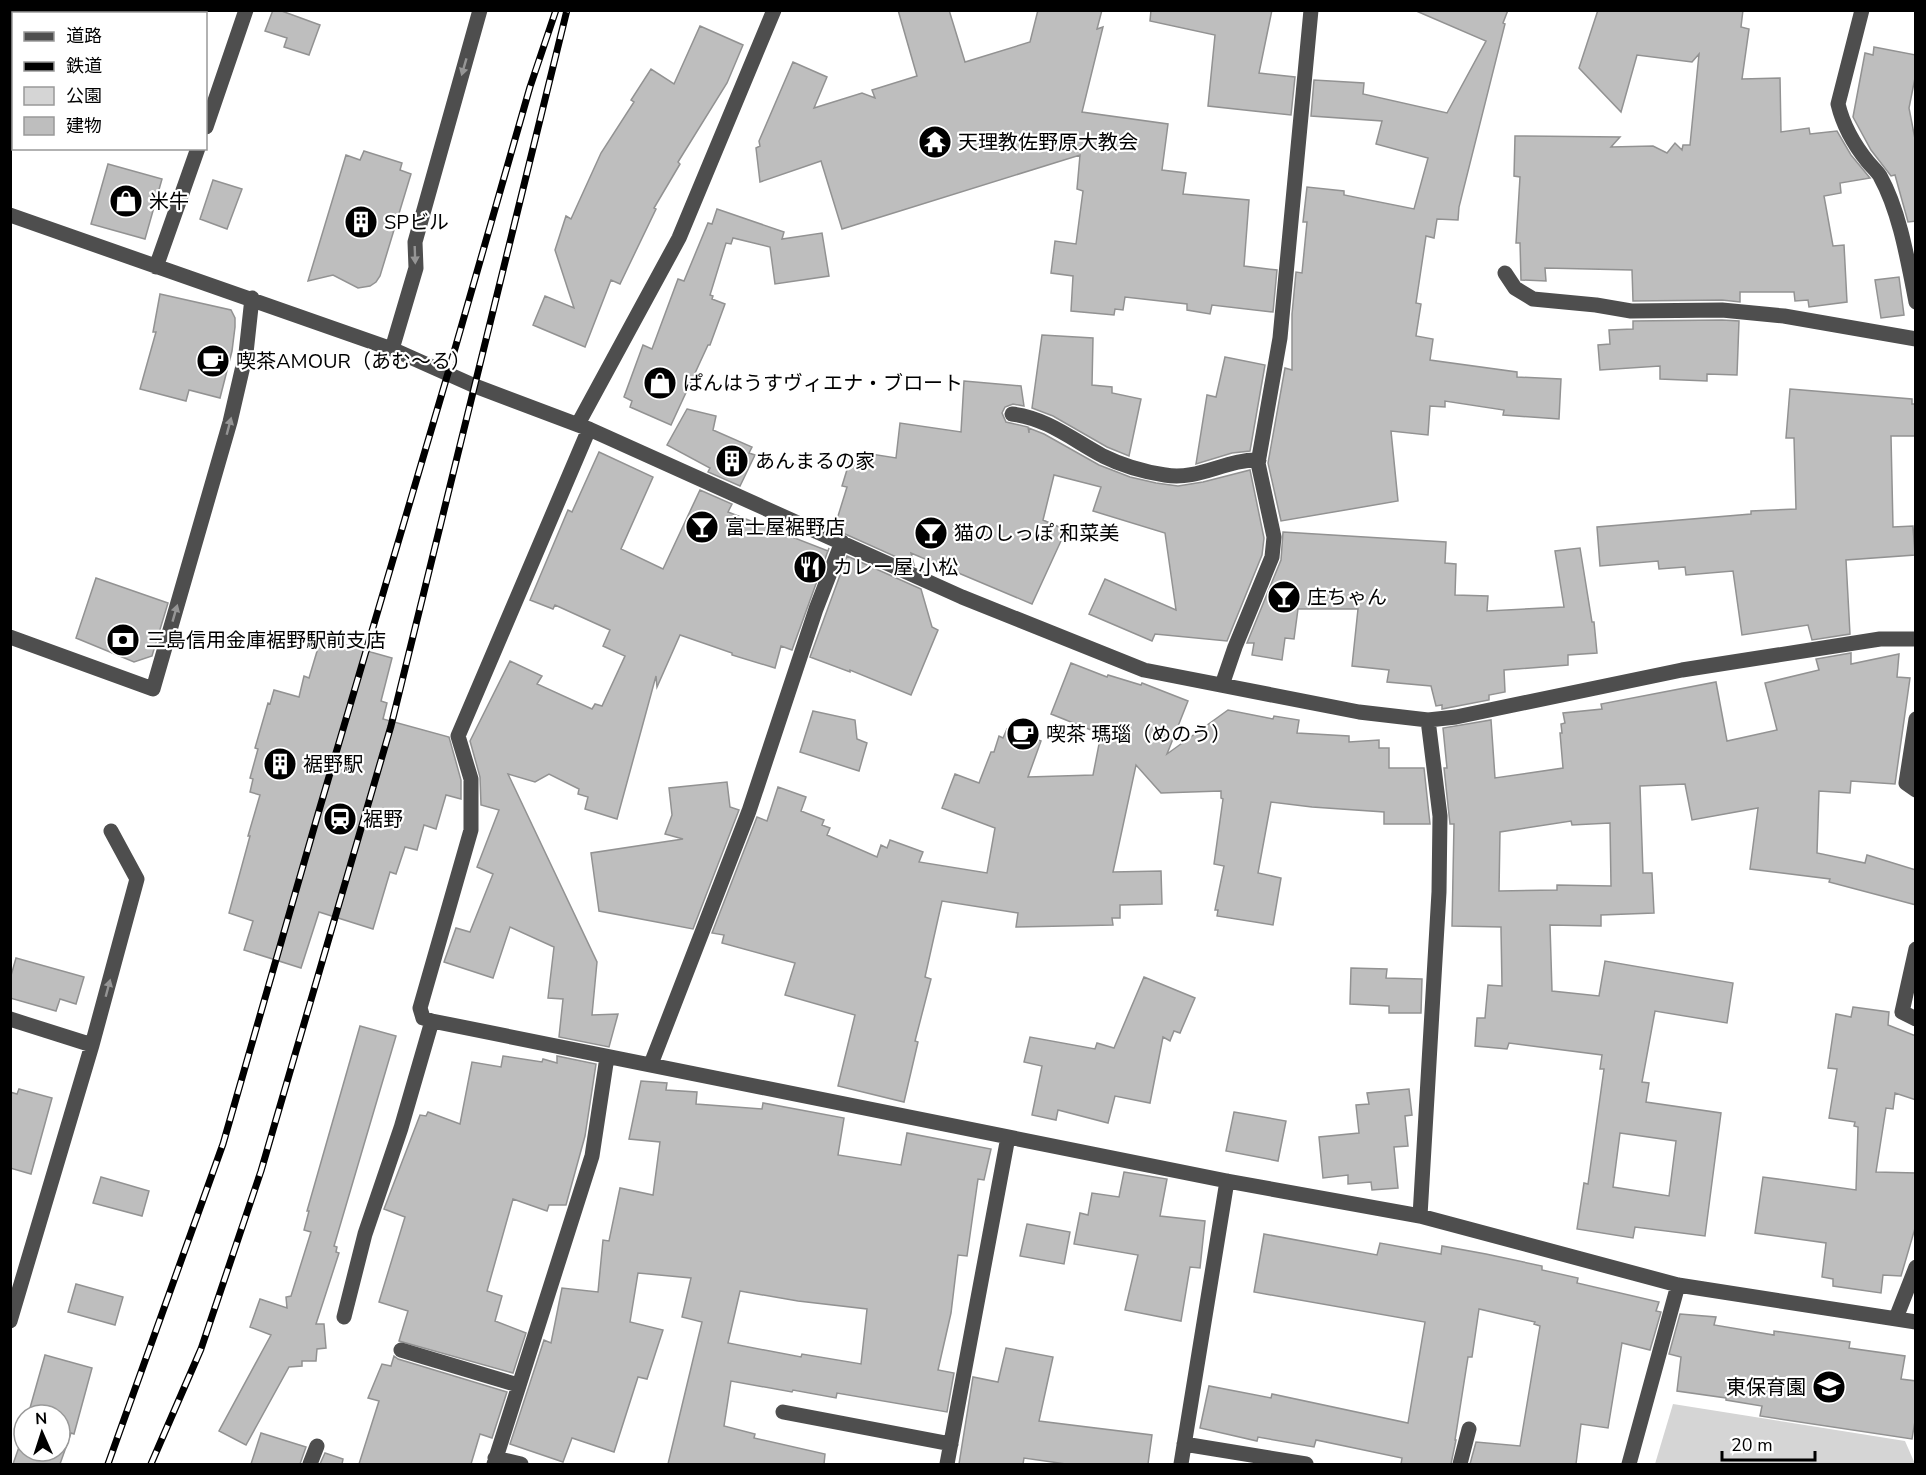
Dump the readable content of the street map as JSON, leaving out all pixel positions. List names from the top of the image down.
{
  "places": {
    "temple": ["天理教佐野原大教会"],
    "shop": ["米牛", "ぱんはうすヴィエナ・ブロート"],
    "building": ["SPビル", "あんまるの家", "裾野駅"],
    "cafe": ["喫茶AMOUR（あむ〜る）", "喫茶 瑪瑙（めのう）"],
    "bar": ["富士屋裾野店", "猫のしっぽ 和菜美", "庄ちゃん"],
    "restaurant": ["カレー屋 小松"],
    "bank": ["三島信用金庫裾野駅前支店"],
    "station": ["裾野"],
    "school or university": ["東保育園"]
  },
  "legend": [
    "道路",
    "鉄道",
    "公園",
    "建物"
  ],
  "scale_bar": "20 m",
  "north": "top"
}
